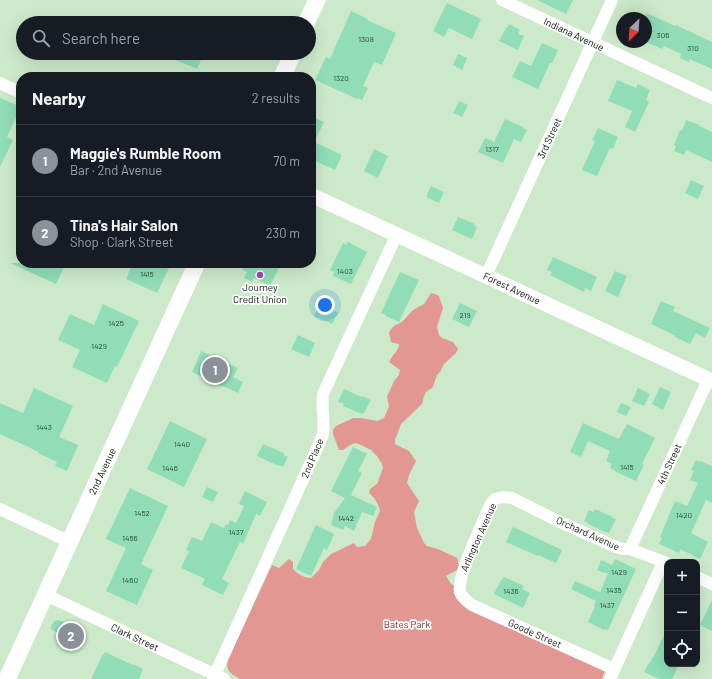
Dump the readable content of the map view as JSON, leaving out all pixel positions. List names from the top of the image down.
{
  "streets": {
    "main road": ["2nd Avenue"],
    "street": [
      "Indiana Avenue",
      "3rd Street",
      "Forest Avenue",
      "2nd Place",
      "4th Street",
      "Orchard Avenue",
      "Arlington Avenue",
      "Goode Street",
      "Clark Street"
    ]
  },
  "crossings": [
    ["Indiana Avenue", "3rd Street"],
    ["3rd Street", "Forest Avenue"],
    ["Forest Avenue", "2nd Place"],
    ["Forest Avenue", "4th Street"],
    ["2nd Place", "Clark Street"],
    ["4th Street", "Orchard Avenue"],
    ["2nd Avenue", "Clark Street"],
    ["Orchard Avenue", "Arlington Avenue"],
    ["Arlington Avenue", "Goode Street"]
  ],
  "parks": ["Bates Park"],
  "places": ["Journey Credit Union"],
  "house_numbers": [
    "306",
    "1308",
    "310",
    "1320",
    "1317",
    "1403",
    "1415",
    "219",
    "1425",
    "1429",
    "1443",
    "1440",
    "1415",
    "1446",
    "1452",
    "1420",
    "1442",
    "1437",
    "1456",
    "1429",
    "1460",
    "1435",
    "1436",
    "1437"
  ],
  "north": "bottom left",
  "page": {
    "search": "Search here",
    "heading": ["Nearby", "2 results"],
    "list": [
      {
        "mark": "1",
        "name": "Maggie's Rumble Room",
        "note": "Bar · 2nd Avenue",
        "value": "70 m"
      },
      {
        "mark": "2",
        "name": "Tina's Hair Salon",
        "note": "Shop · Clark Street",
        "value": "230 m"
      }
    ],
    "pins": ["1", "2"],
    "map_buttons": ["+", "−"]
  }
}
